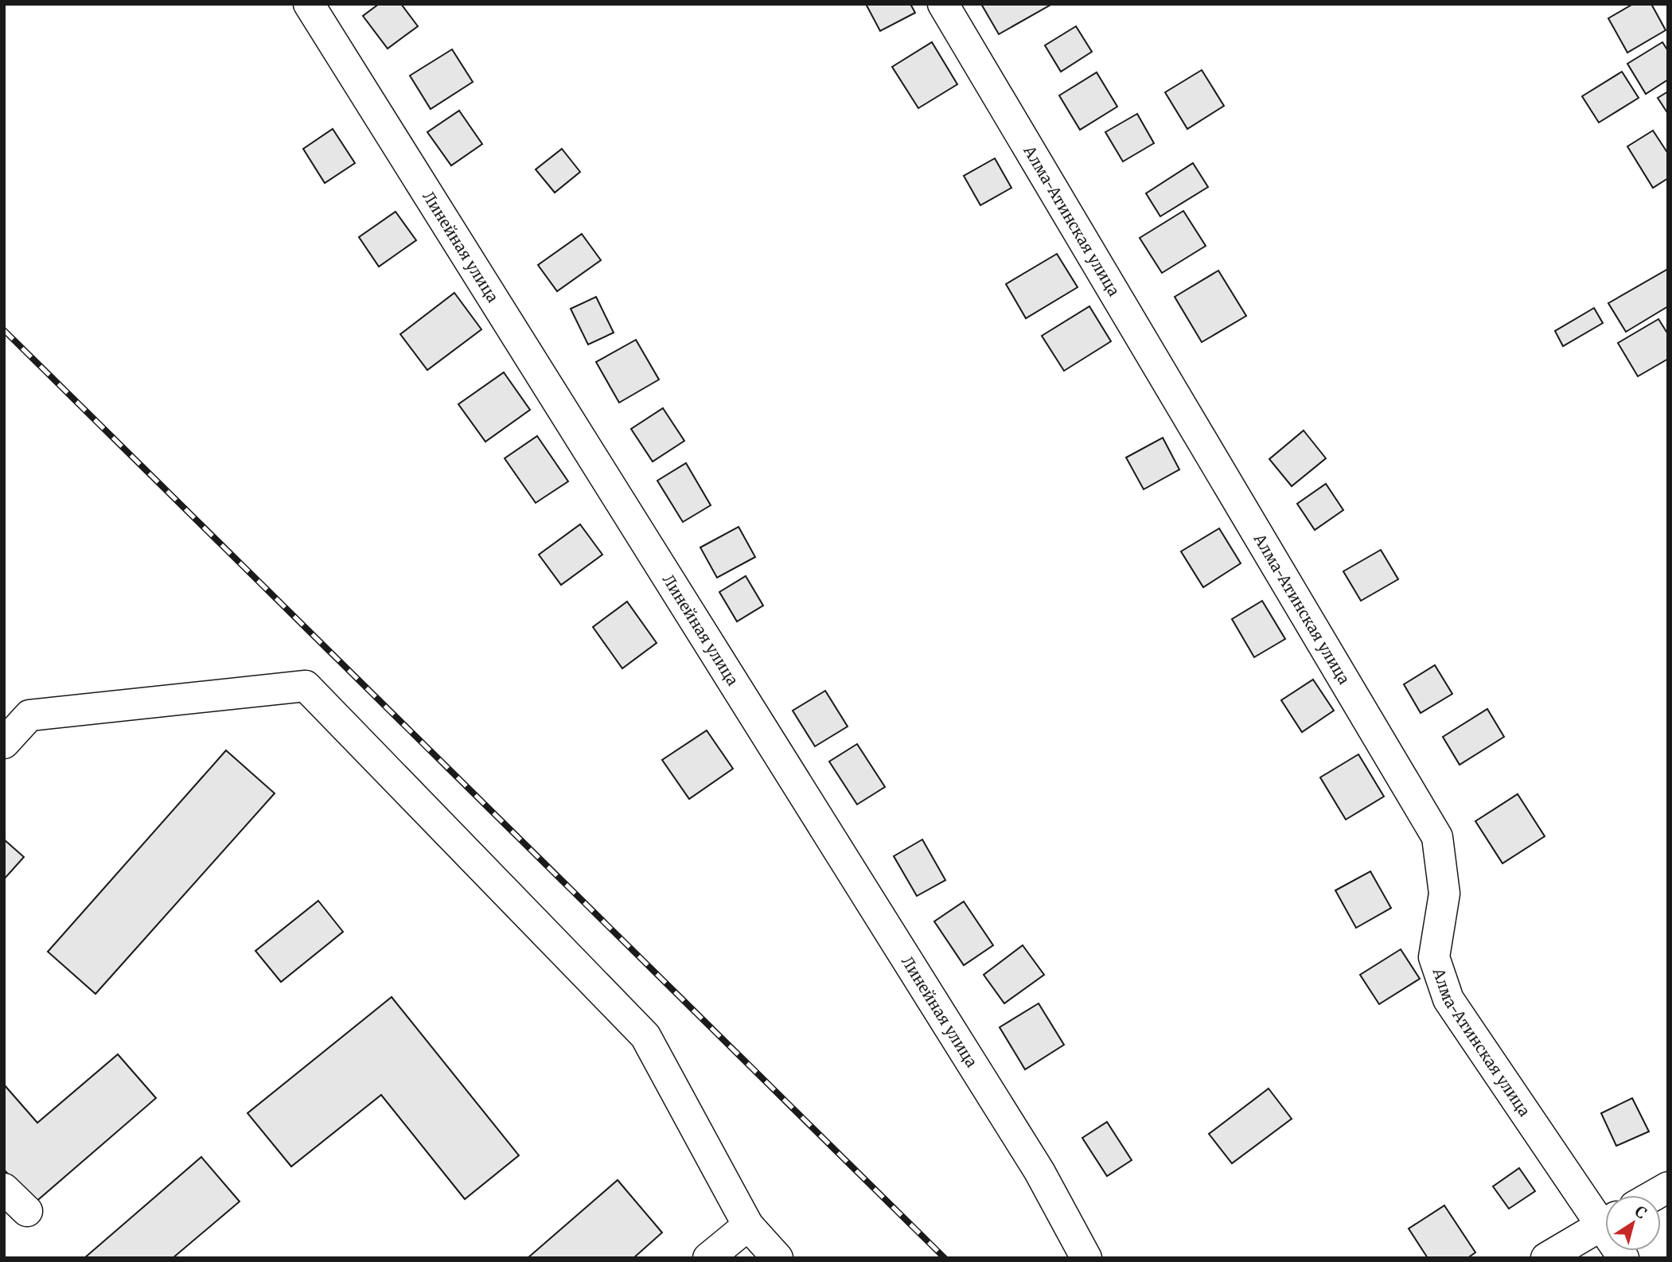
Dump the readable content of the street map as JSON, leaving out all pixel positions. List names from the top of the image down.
{
  "streets": {
    "street": ["Алма-Атинская улица", "Линейная улица"]
  },
  "north": "top right"
}
